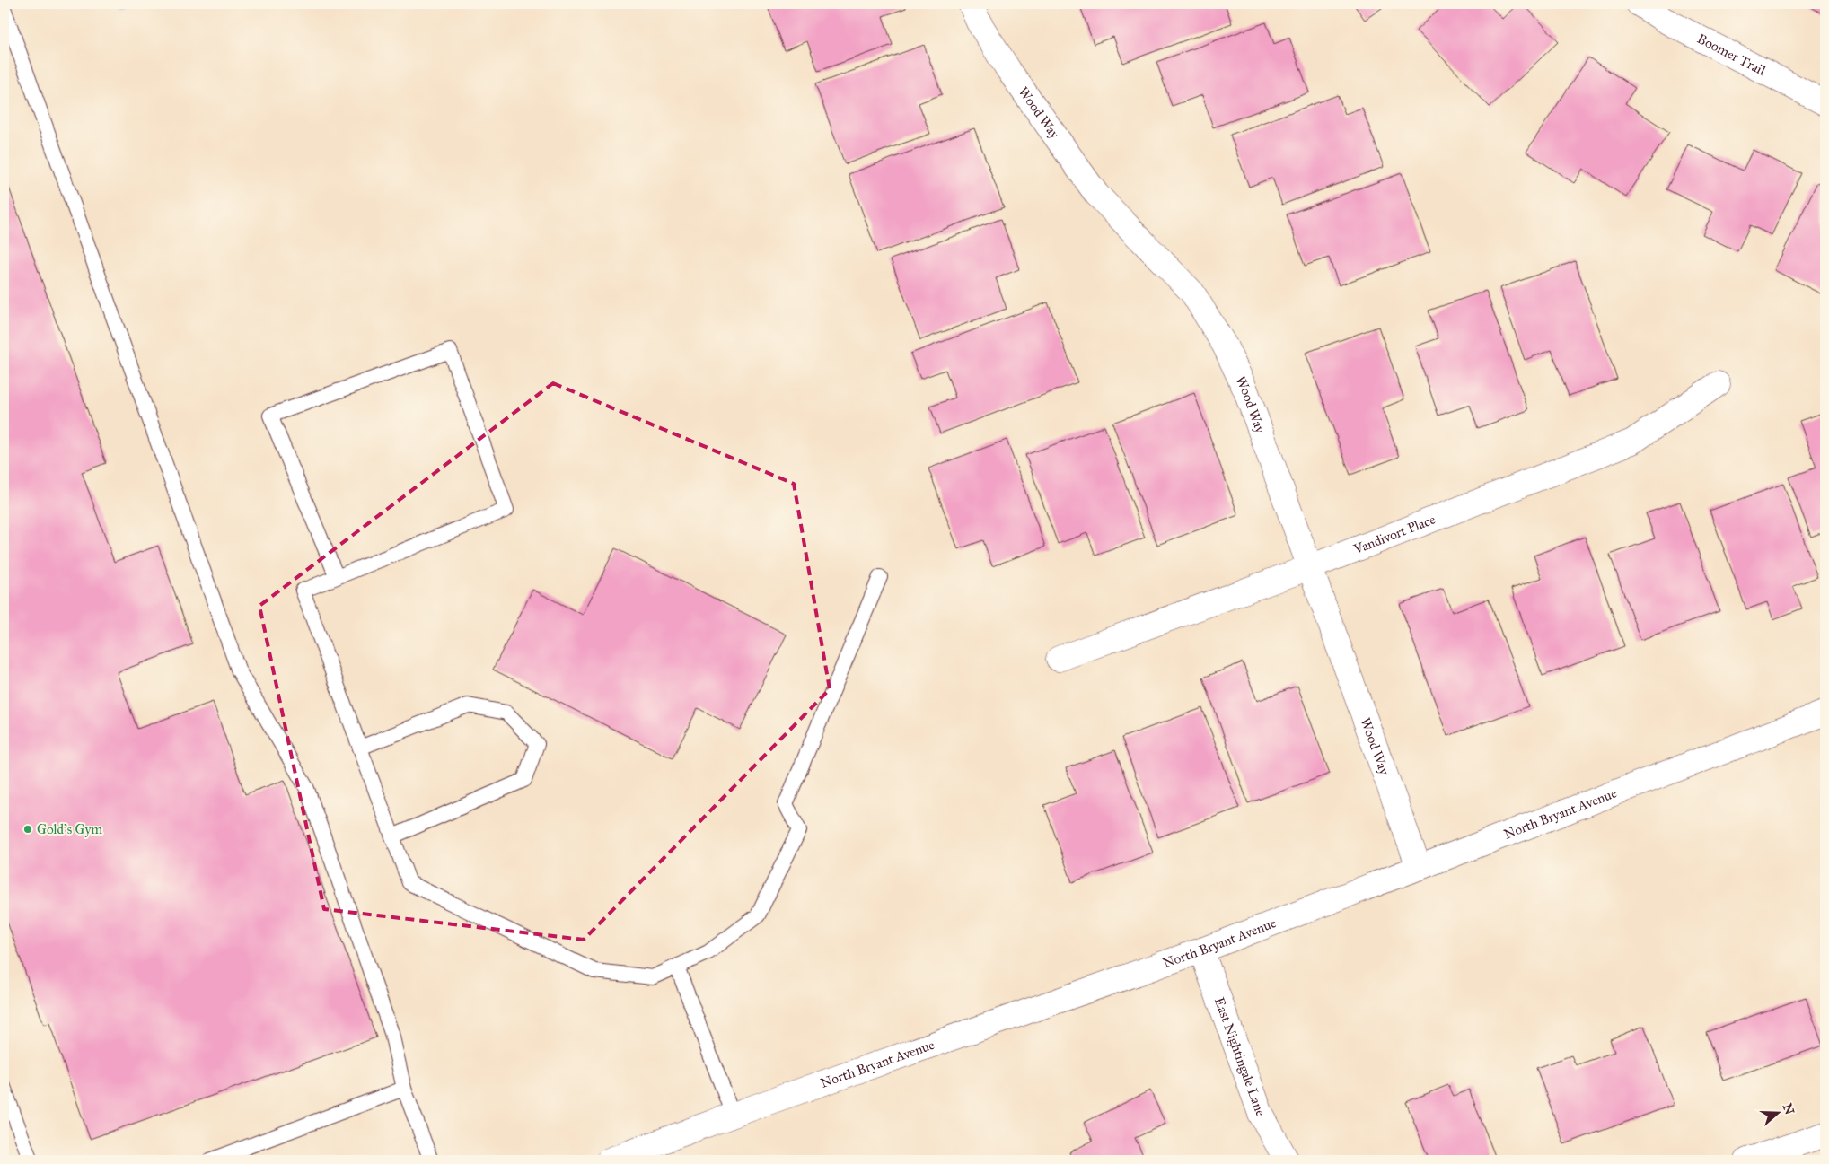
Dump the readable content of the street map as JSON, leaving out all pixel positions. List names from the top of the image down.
{
  "streets": {
    "street": [
      "Boomer Trail",
      "Wood Way",
      "Vandivort Place",
      "North Bryant Avenue",
      "East Nightingale Lane"
    ]
  },
  "crossings": [
    ["Wood Way", "Vandivort Place"],
    ["Wood Way", "North Bryant Avenue"],
    ["North Bryant Avenue", "East Nightingale Lane"]
  ],
  "places": ["Gold's Gym"],
  "north": "right"
}
